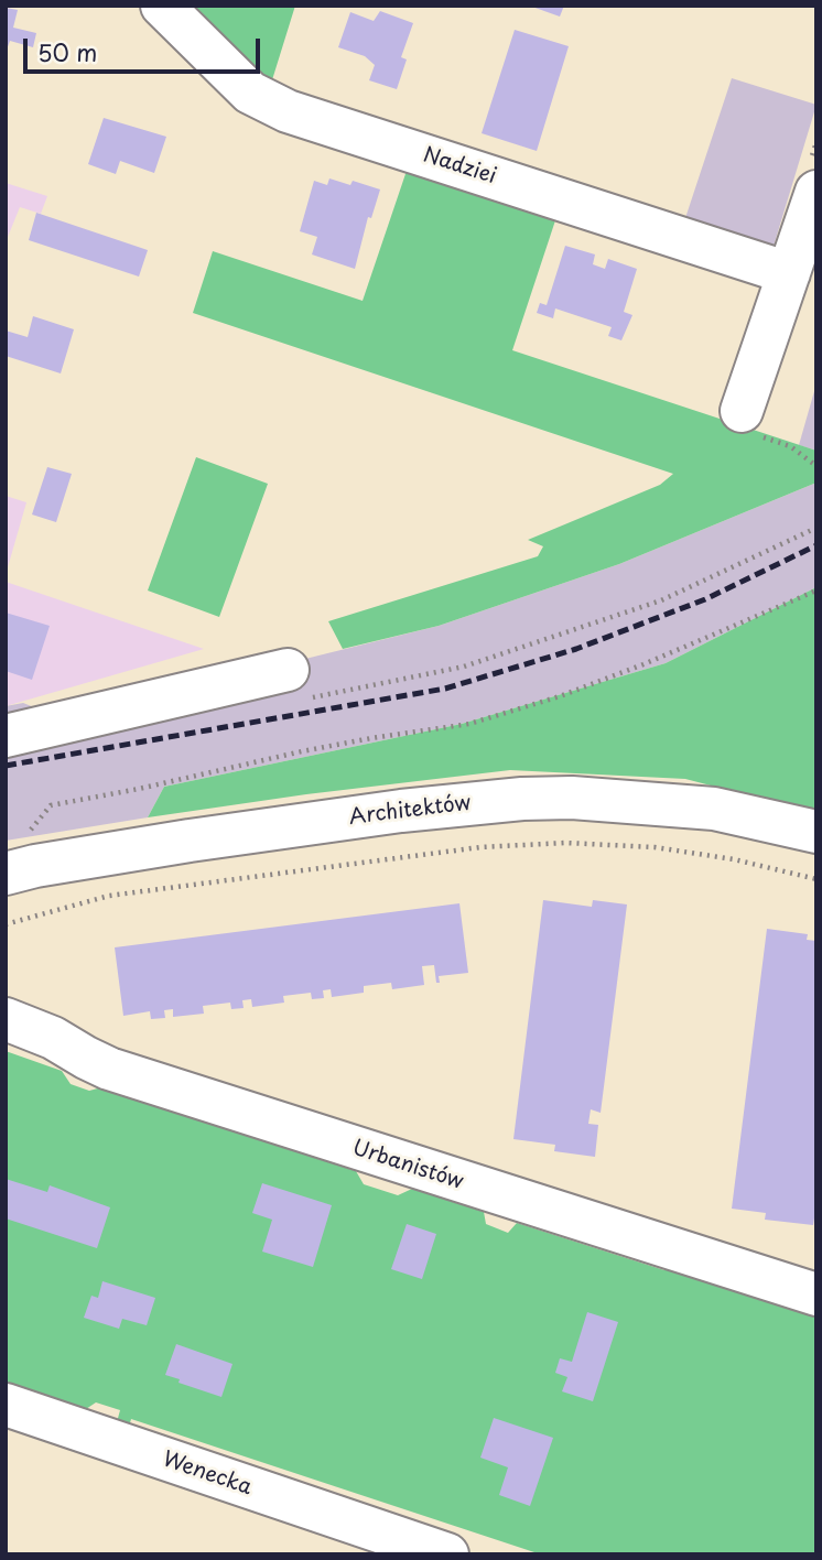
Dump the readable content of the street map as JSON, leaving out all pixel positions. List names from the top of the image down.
{
  "streets": {
    "street": [
      "Nadziei",
      "Architektów",
      "Urbanistów",
      "Wenecka"
    ]
  },
  "scale_bar": "50 m"
}
